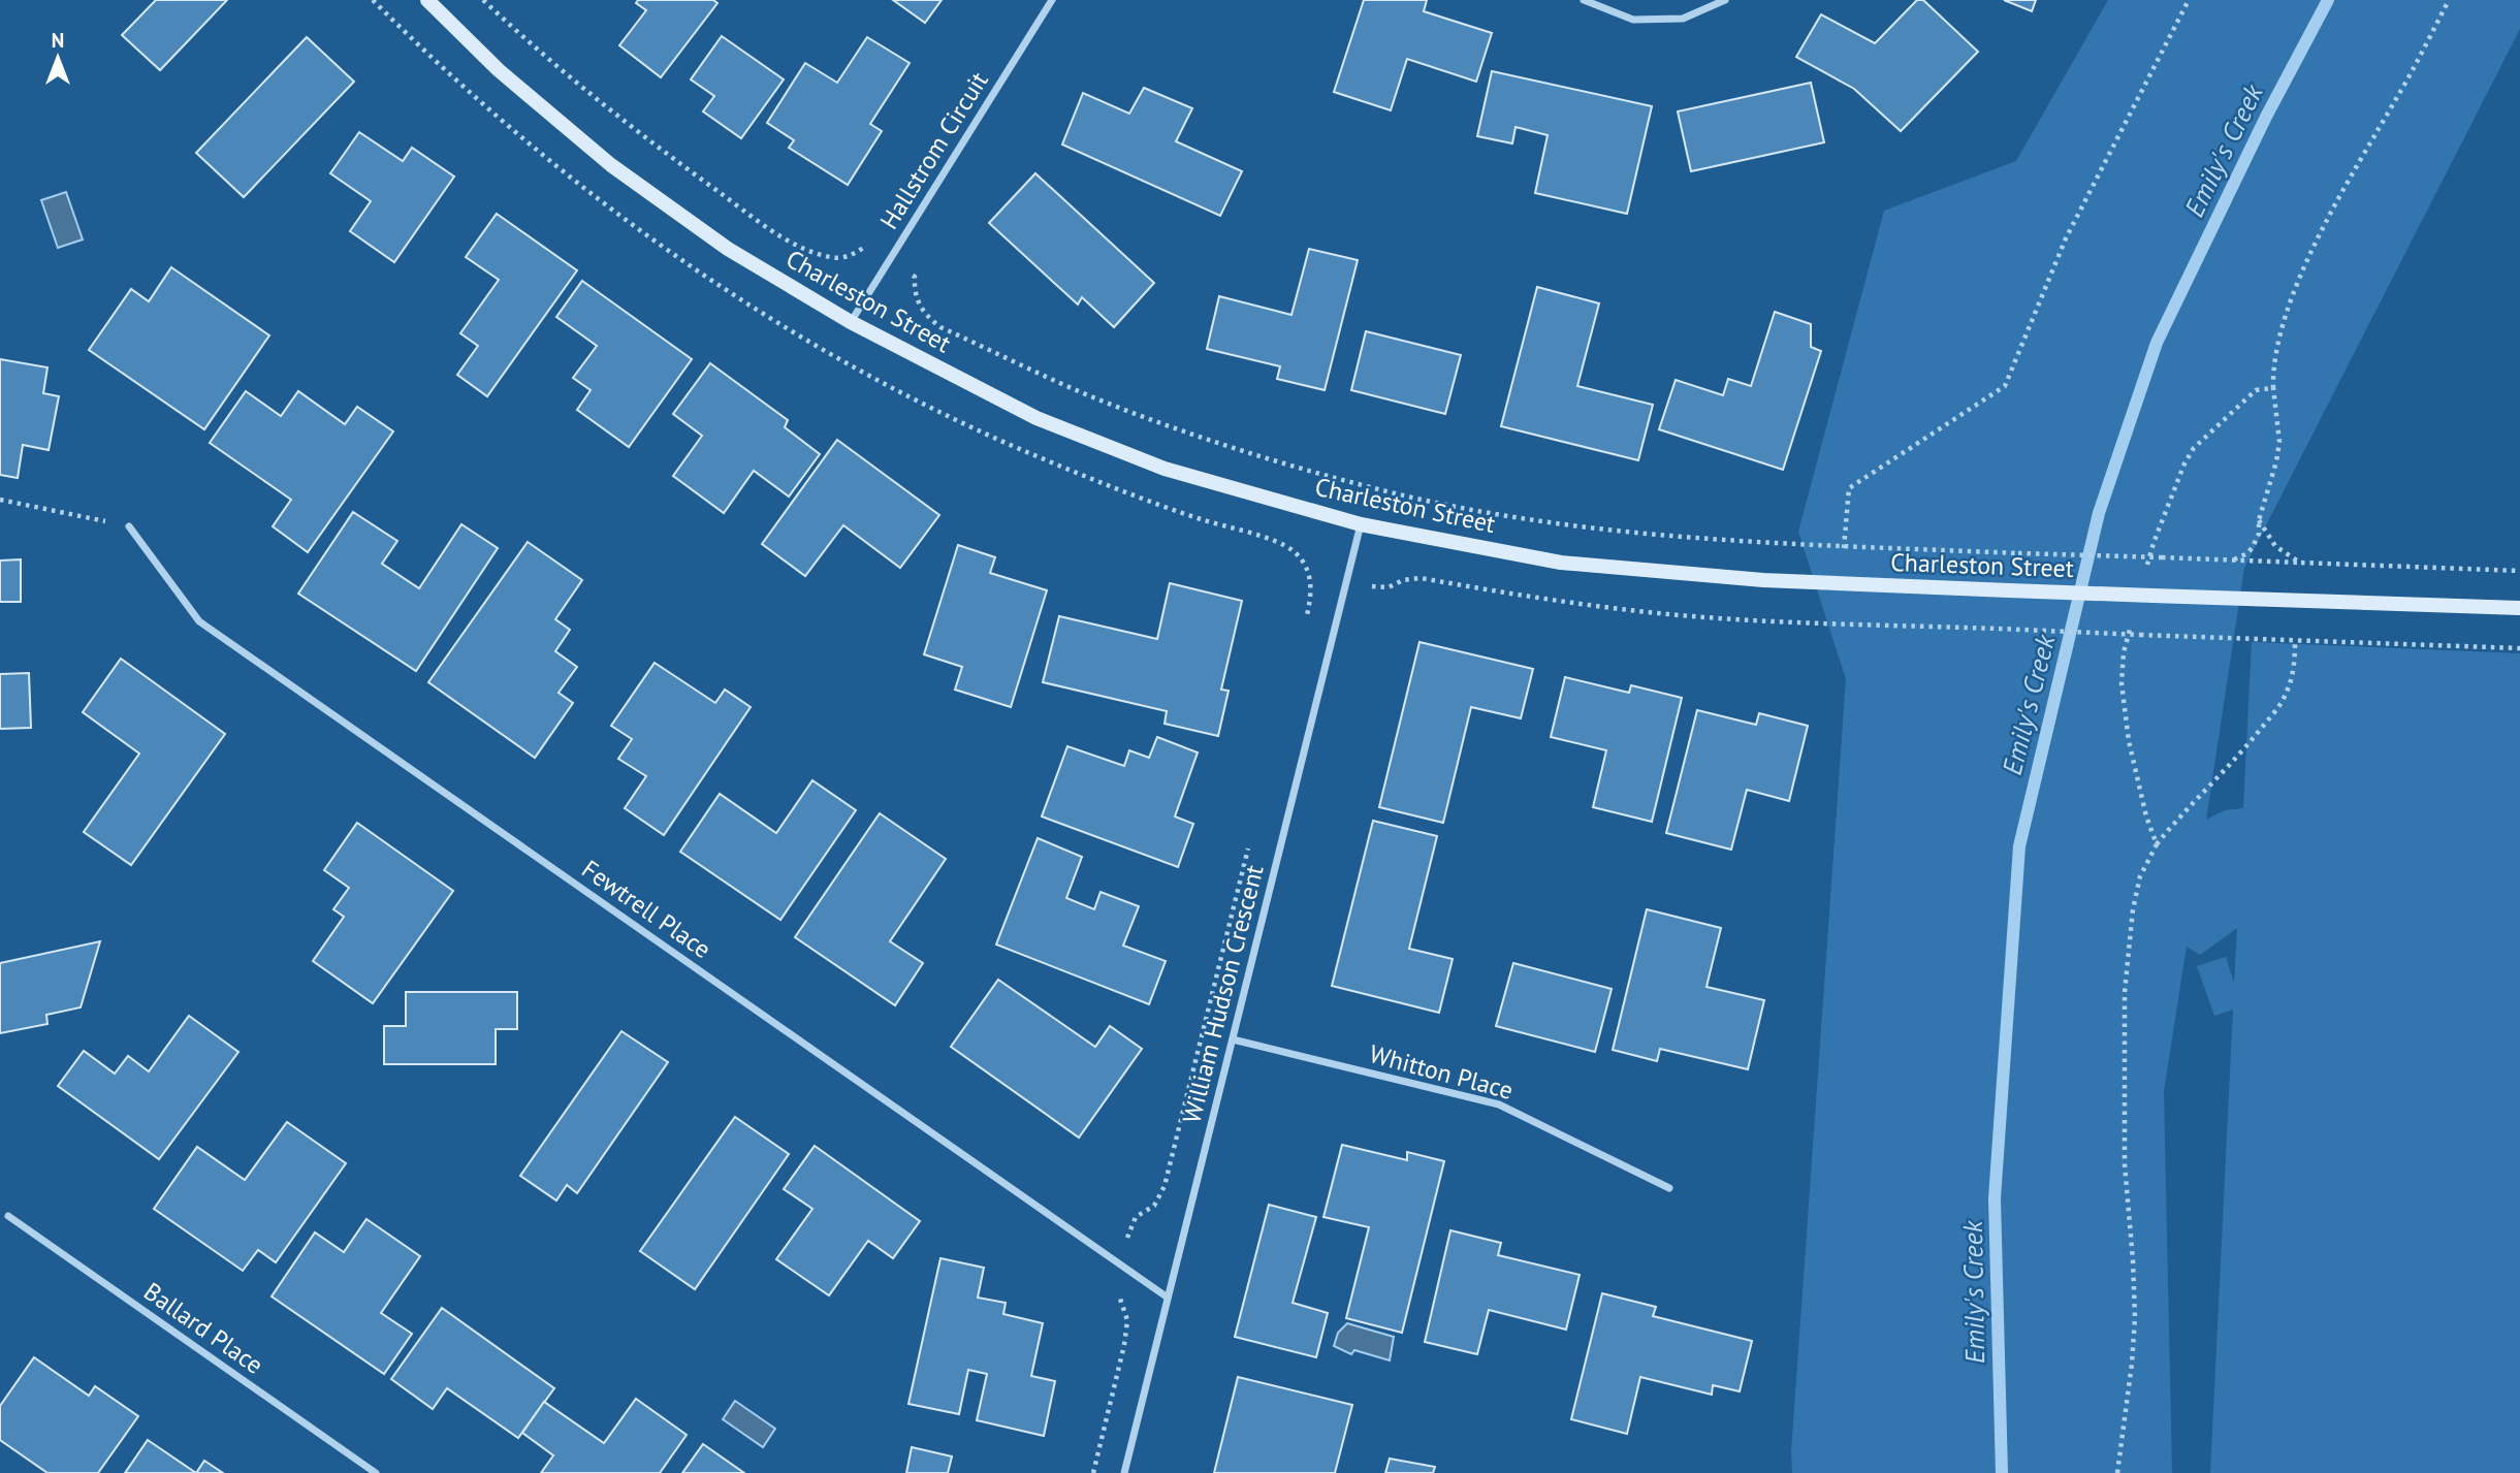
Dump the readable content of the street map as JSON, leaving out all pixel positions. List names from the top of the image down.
{
  "streets": {
    "street": [
      "Hallstrom Circuit",
      "Charleston Street",
      "Fewtrell Place",
      "William Hudson Crescent",
      "Whitton Place",
      "Ballard Place"
    ]
  },
  "crossings": [
    ["Hallstrom Circuit", "Charleston Street"],
    ["Charleston Street", "William Hudson Crescent"],
    ["Fewtrell Place", "William Hudson Crescent"],
    ["William Hudson Crescent", "Whitton Place"]
  ],
  "water": ["Emily's Creek"],
  "north": "top"
}
